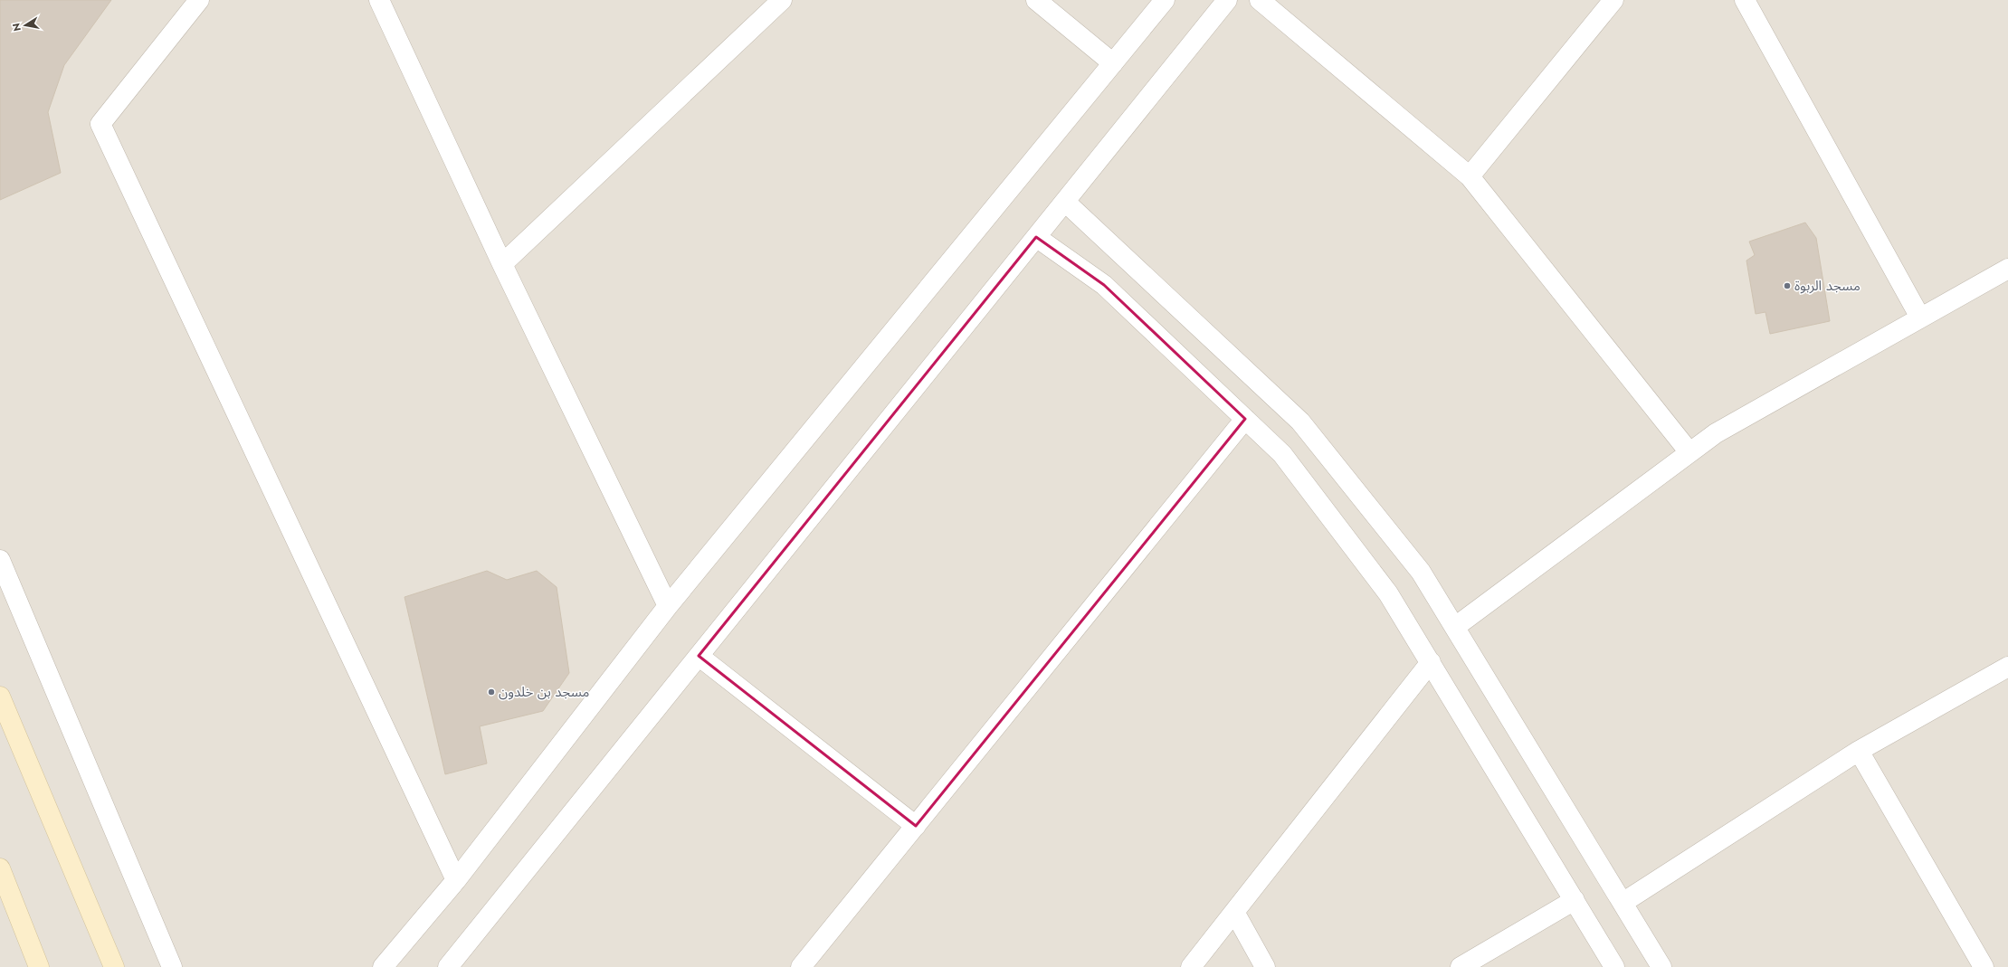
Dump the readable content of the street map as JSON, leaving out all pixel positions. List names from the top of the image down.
{
  "places": ["مسجد الربوة", "مسجد بن خلدون"],
  "north": "left"
}
